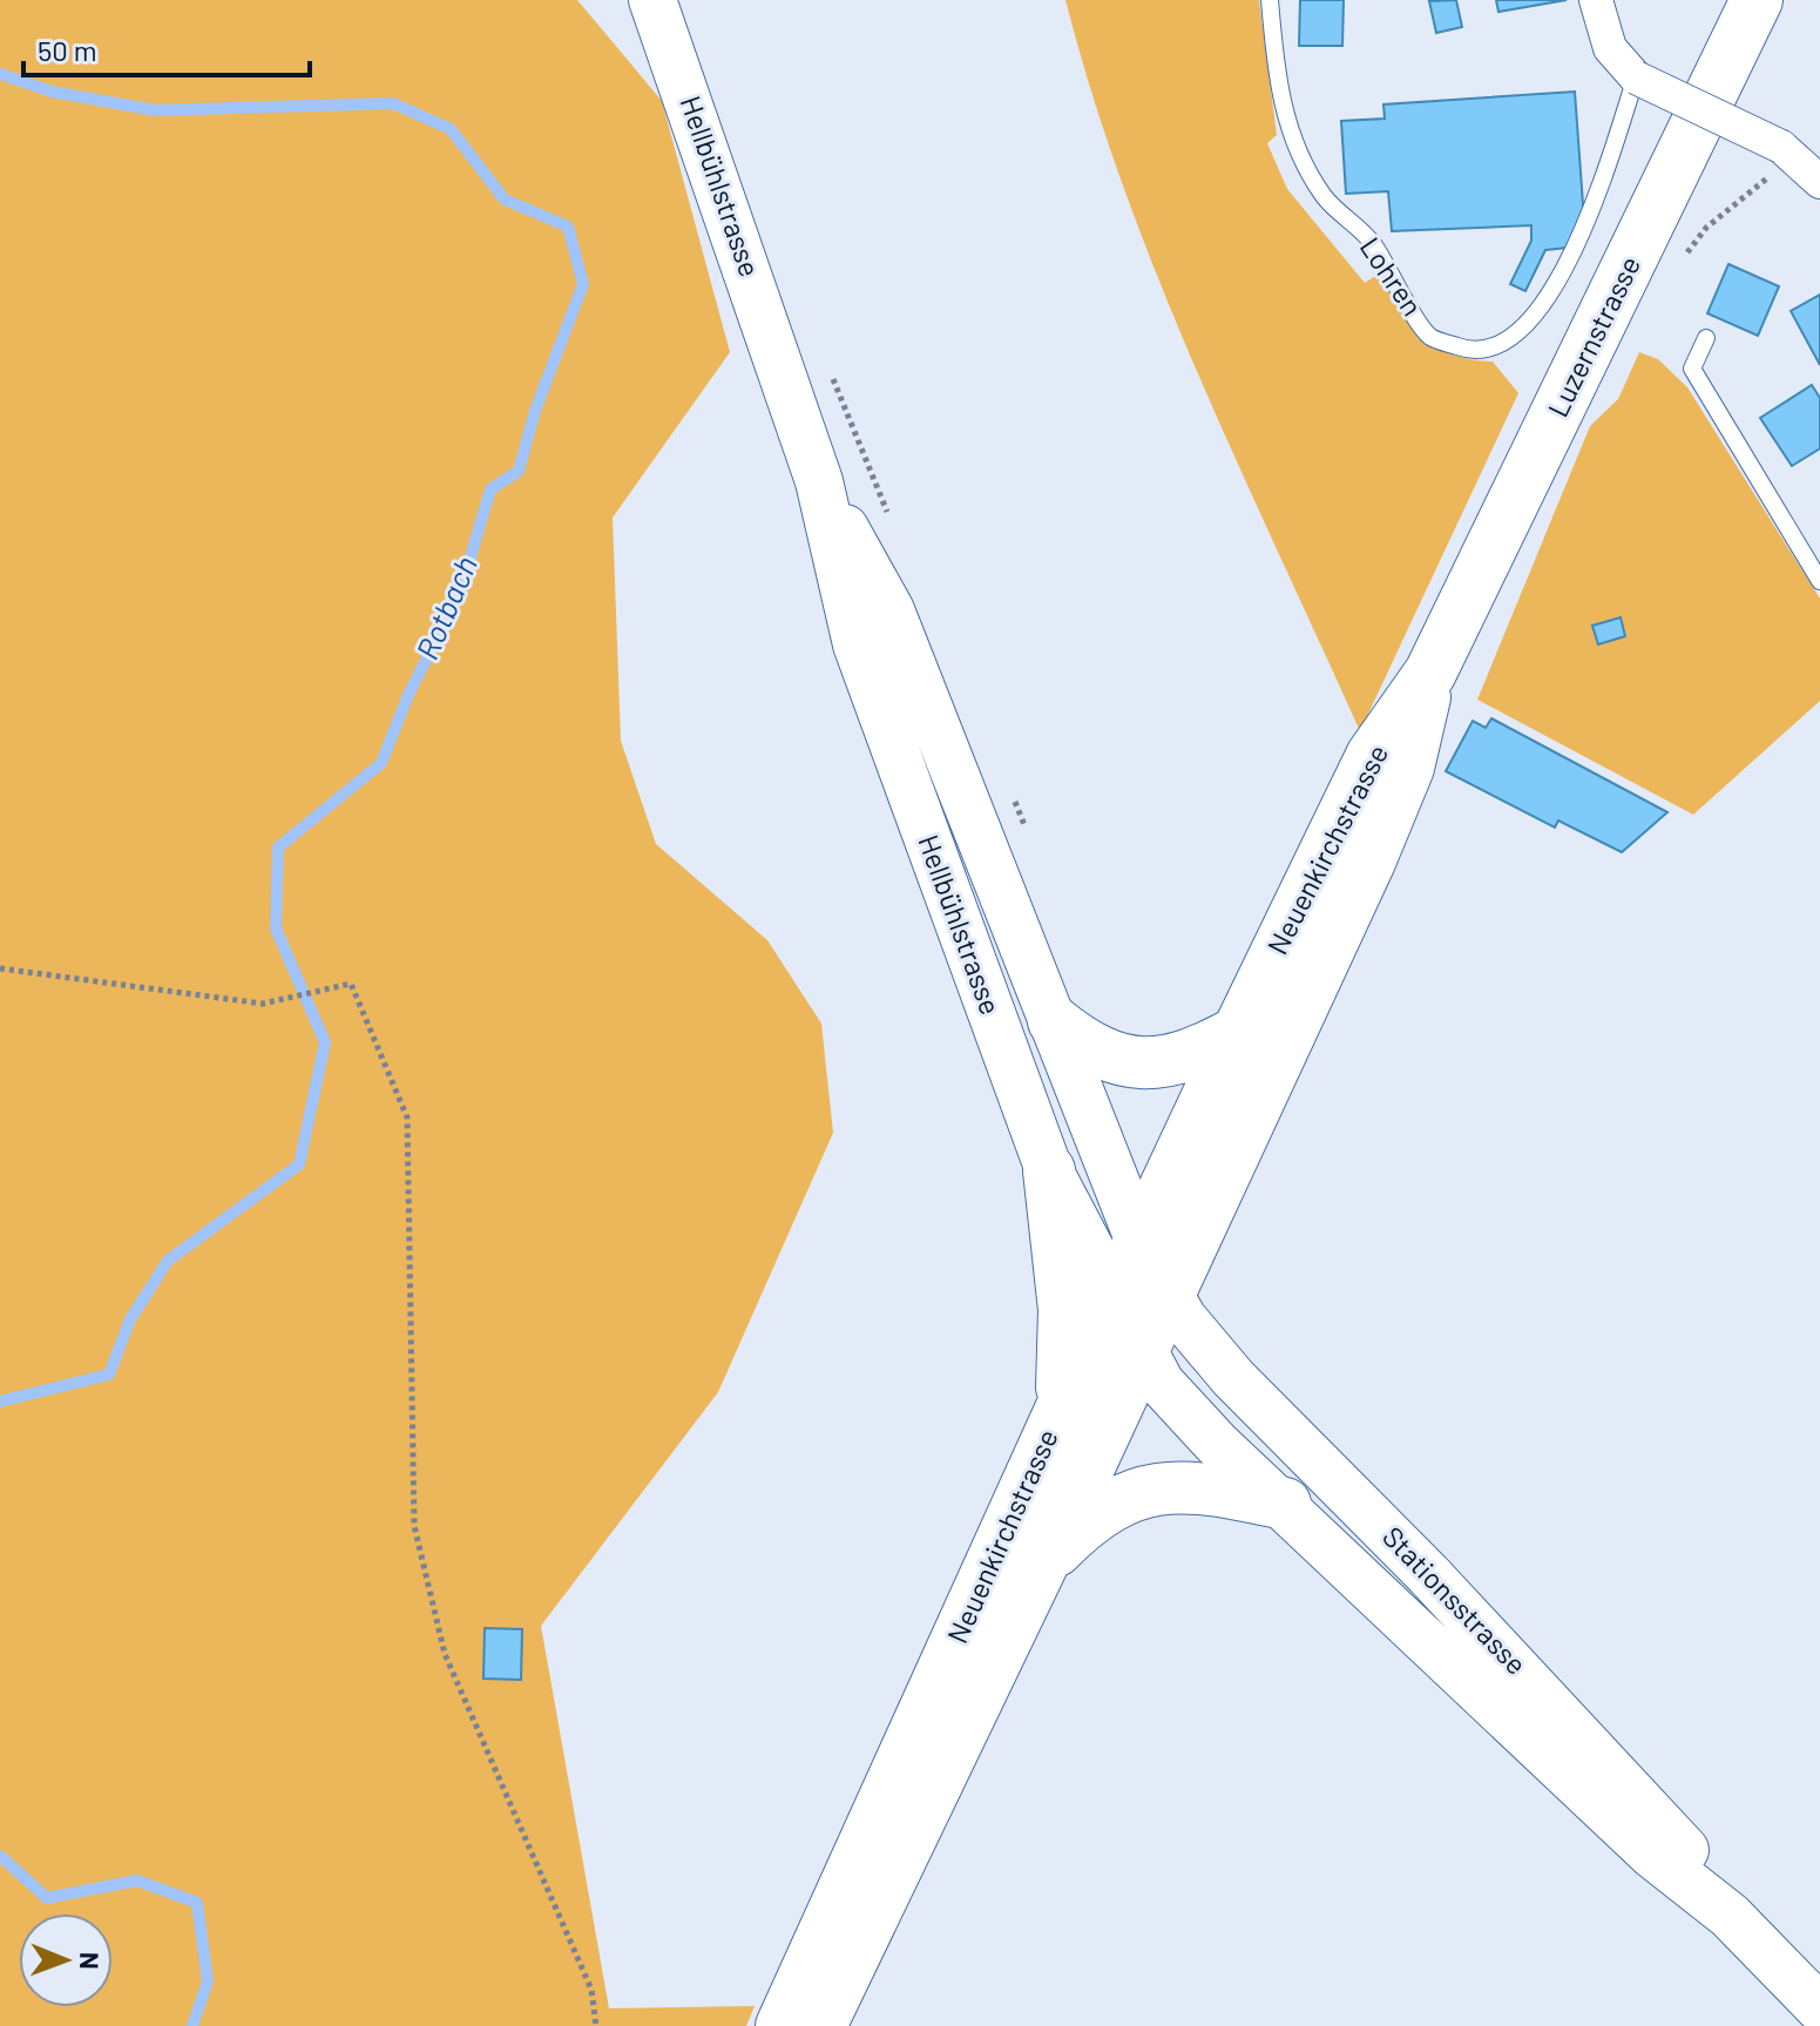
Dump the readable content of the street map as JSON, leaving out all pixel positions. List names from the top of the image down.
{
  "streets": {
    "main road": [
      "Hellbühlstrasse",
      "Luzernstrasse",
      "Neuenkirchstrasse",
      "Stationsstrasse"
    ],
    "lane": ["Lohren"]
  },
  "crossings": [
    ["Hellbühlstrasse", "Neuenkirchstrasse"],
    ["Hellbühlstrasse", "Stationsstrasse"],
    ["Luzernstrasse", "Neuenkirchstrasse"],
    ["Neuenkirchstrasse", "Stationsstrasse"]
  ],
  "water": ["Rotbach"],
  "scale_bar": "50 m",
  "north": "right"
}
